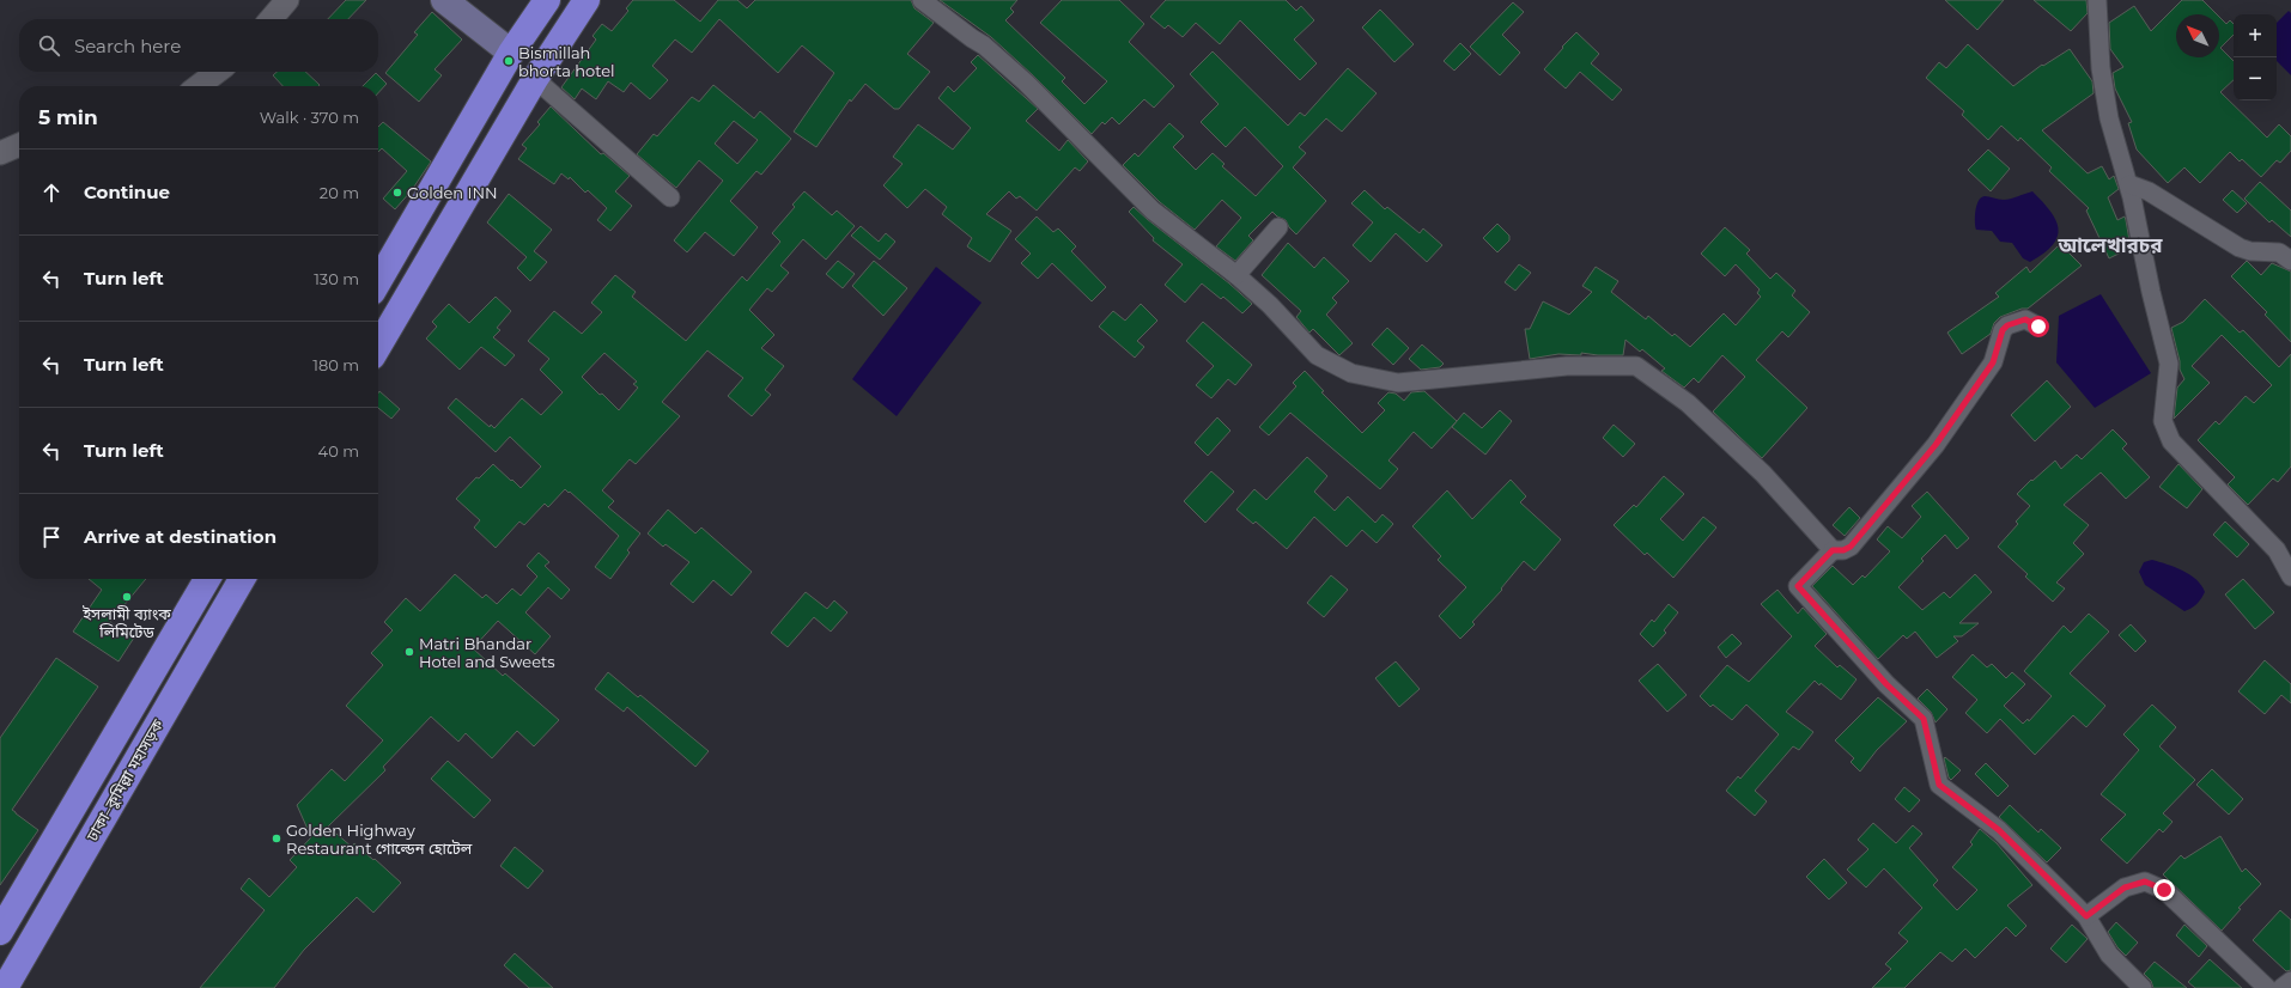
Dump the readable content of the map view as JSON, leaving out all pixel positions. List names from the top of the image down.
{
  "streets": {
    "highway": ["ঢাকা–কুমিল্লা মহাসড়ক"]
  },
  "districts": ["আলেখারচর"],
  "places": [
    "Bismillah bhorta hotel",
    "Golden INN",
    "ইসলামী ব্যাংক লিমিটেড",
    "Matri Bhandar Hotel and Sweets",
    "Golden Highway Restaurant গোল্ডেন হোটেল"
  ],
  "north": "top left",
  "page": {
    "map_buttons": ["+", "−"],
    "search": "Search here",
    "heading": ["5 min", "Walk · 370 m"],
    "list": [
      ["Continue", "20 m"],
      ["Turn left", "130 m"],
      ["Turn left", "180 m"],
      ["Turn left", "40 m"],
      "Arrive at destination"
    ]
  }
}
